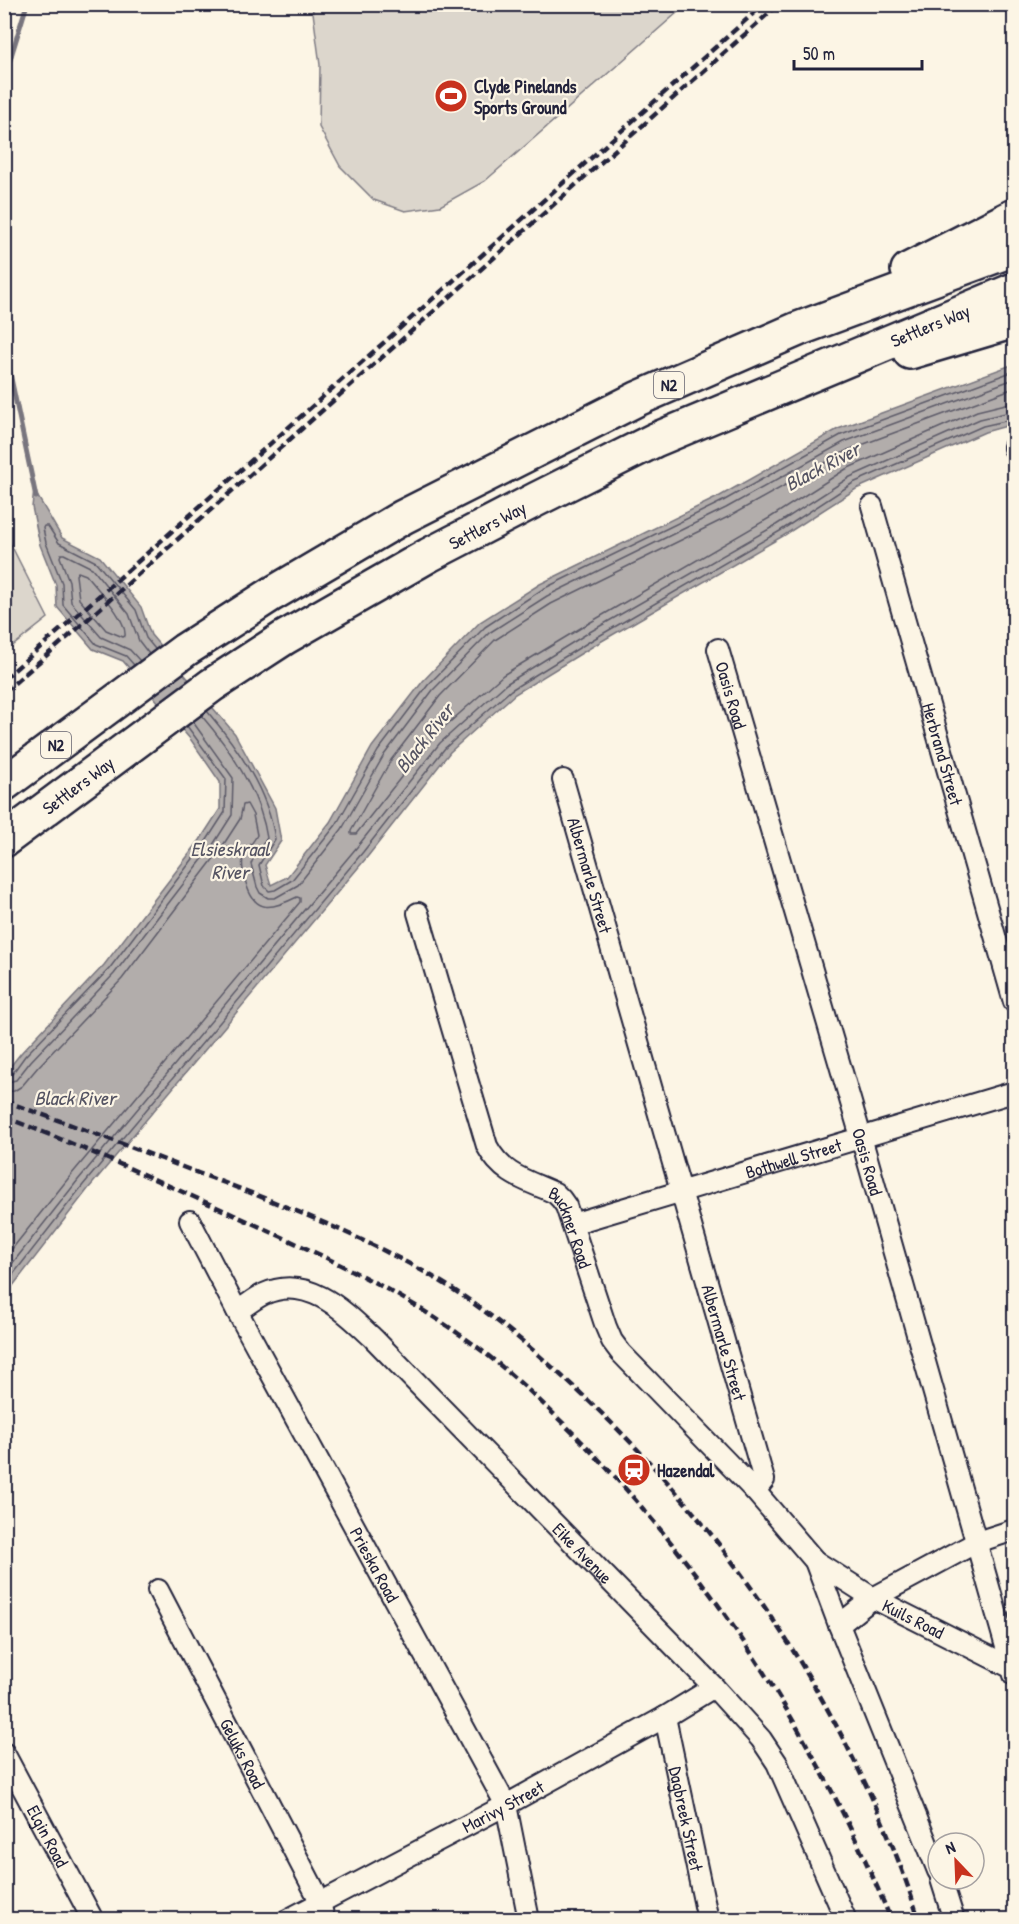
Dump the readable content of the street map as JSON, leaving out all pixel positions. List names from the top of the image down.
{
  "streets": {
    "highway": ["Settlers Way", "N2"],
    "street": [
      "Oasis Road",
      "Herbrand Street",
      "Albermarle Street",
      "Bothwell Street",
      "Buckner Road",
      "Eike Avenue",
      "Prieska Road",
      "Kuils Road",
      "Geluks Road",
      "Marivy Street",
      "Dagbreek Street",
      "Elgin Road"
    ]
  },
  "crossings": [
    ["Oasis Road", "Bothwell Street"],
    ["Oasis Road", "Kuils Road"],
    ["Albermarle Street", "Bothwell Street"],
    ["Albermarle Street", "Buckner Road"],
    ["Bothwell Street", "Buckner Road"],
    ["Eike Avenue", "Prieska Road"],
    ["Eike Avenue", "Marivy Street"],
    ["Prieska Road", "Marivy Street"],
    ["Geluks Road", "Marivy Street"],
    ["Marivy Street", "Dagbreek Street"]
  ],
  "water": ["Black River", "Elsieskraal River"],
  "places": {
    "sports": ["Clyde Pinelands Sports Ground"],
    "station": ["Hazendal"]
  },
  "scale_bar": "50 m",
  "north": "top left"
}
